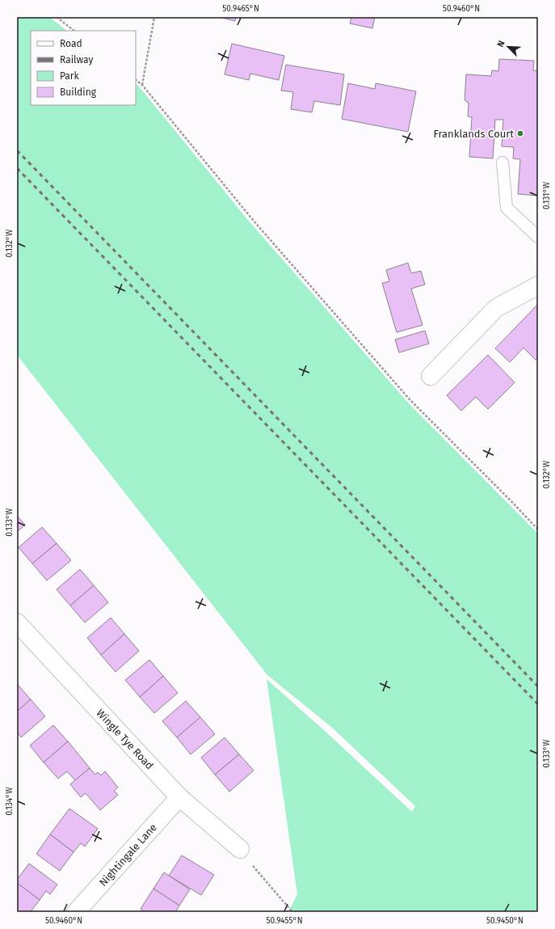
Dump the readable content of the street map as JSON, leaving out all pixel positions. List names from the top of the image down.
{
  "streets": {
    "street": ["Wingle Tye Road", "Nightingale Lane"]
  },
  "crossings": [
    ["Wingle Tye Road", "Nightingale Lane"]
  ],
  "places": ["Franklands Court"],
  "legend": [
    "Road",
    "Railway",
    "Park",
    "Building"
  ],
  "north": "top left",
  "coordinates": [
    "50.9465°N",
    "50.9460°N",
    "0.131°W",
    "0.132°W",
    "0.133°W",
    "0.134°W",
    "50.9455°N",
    "50.9450°N"
  ]
}
